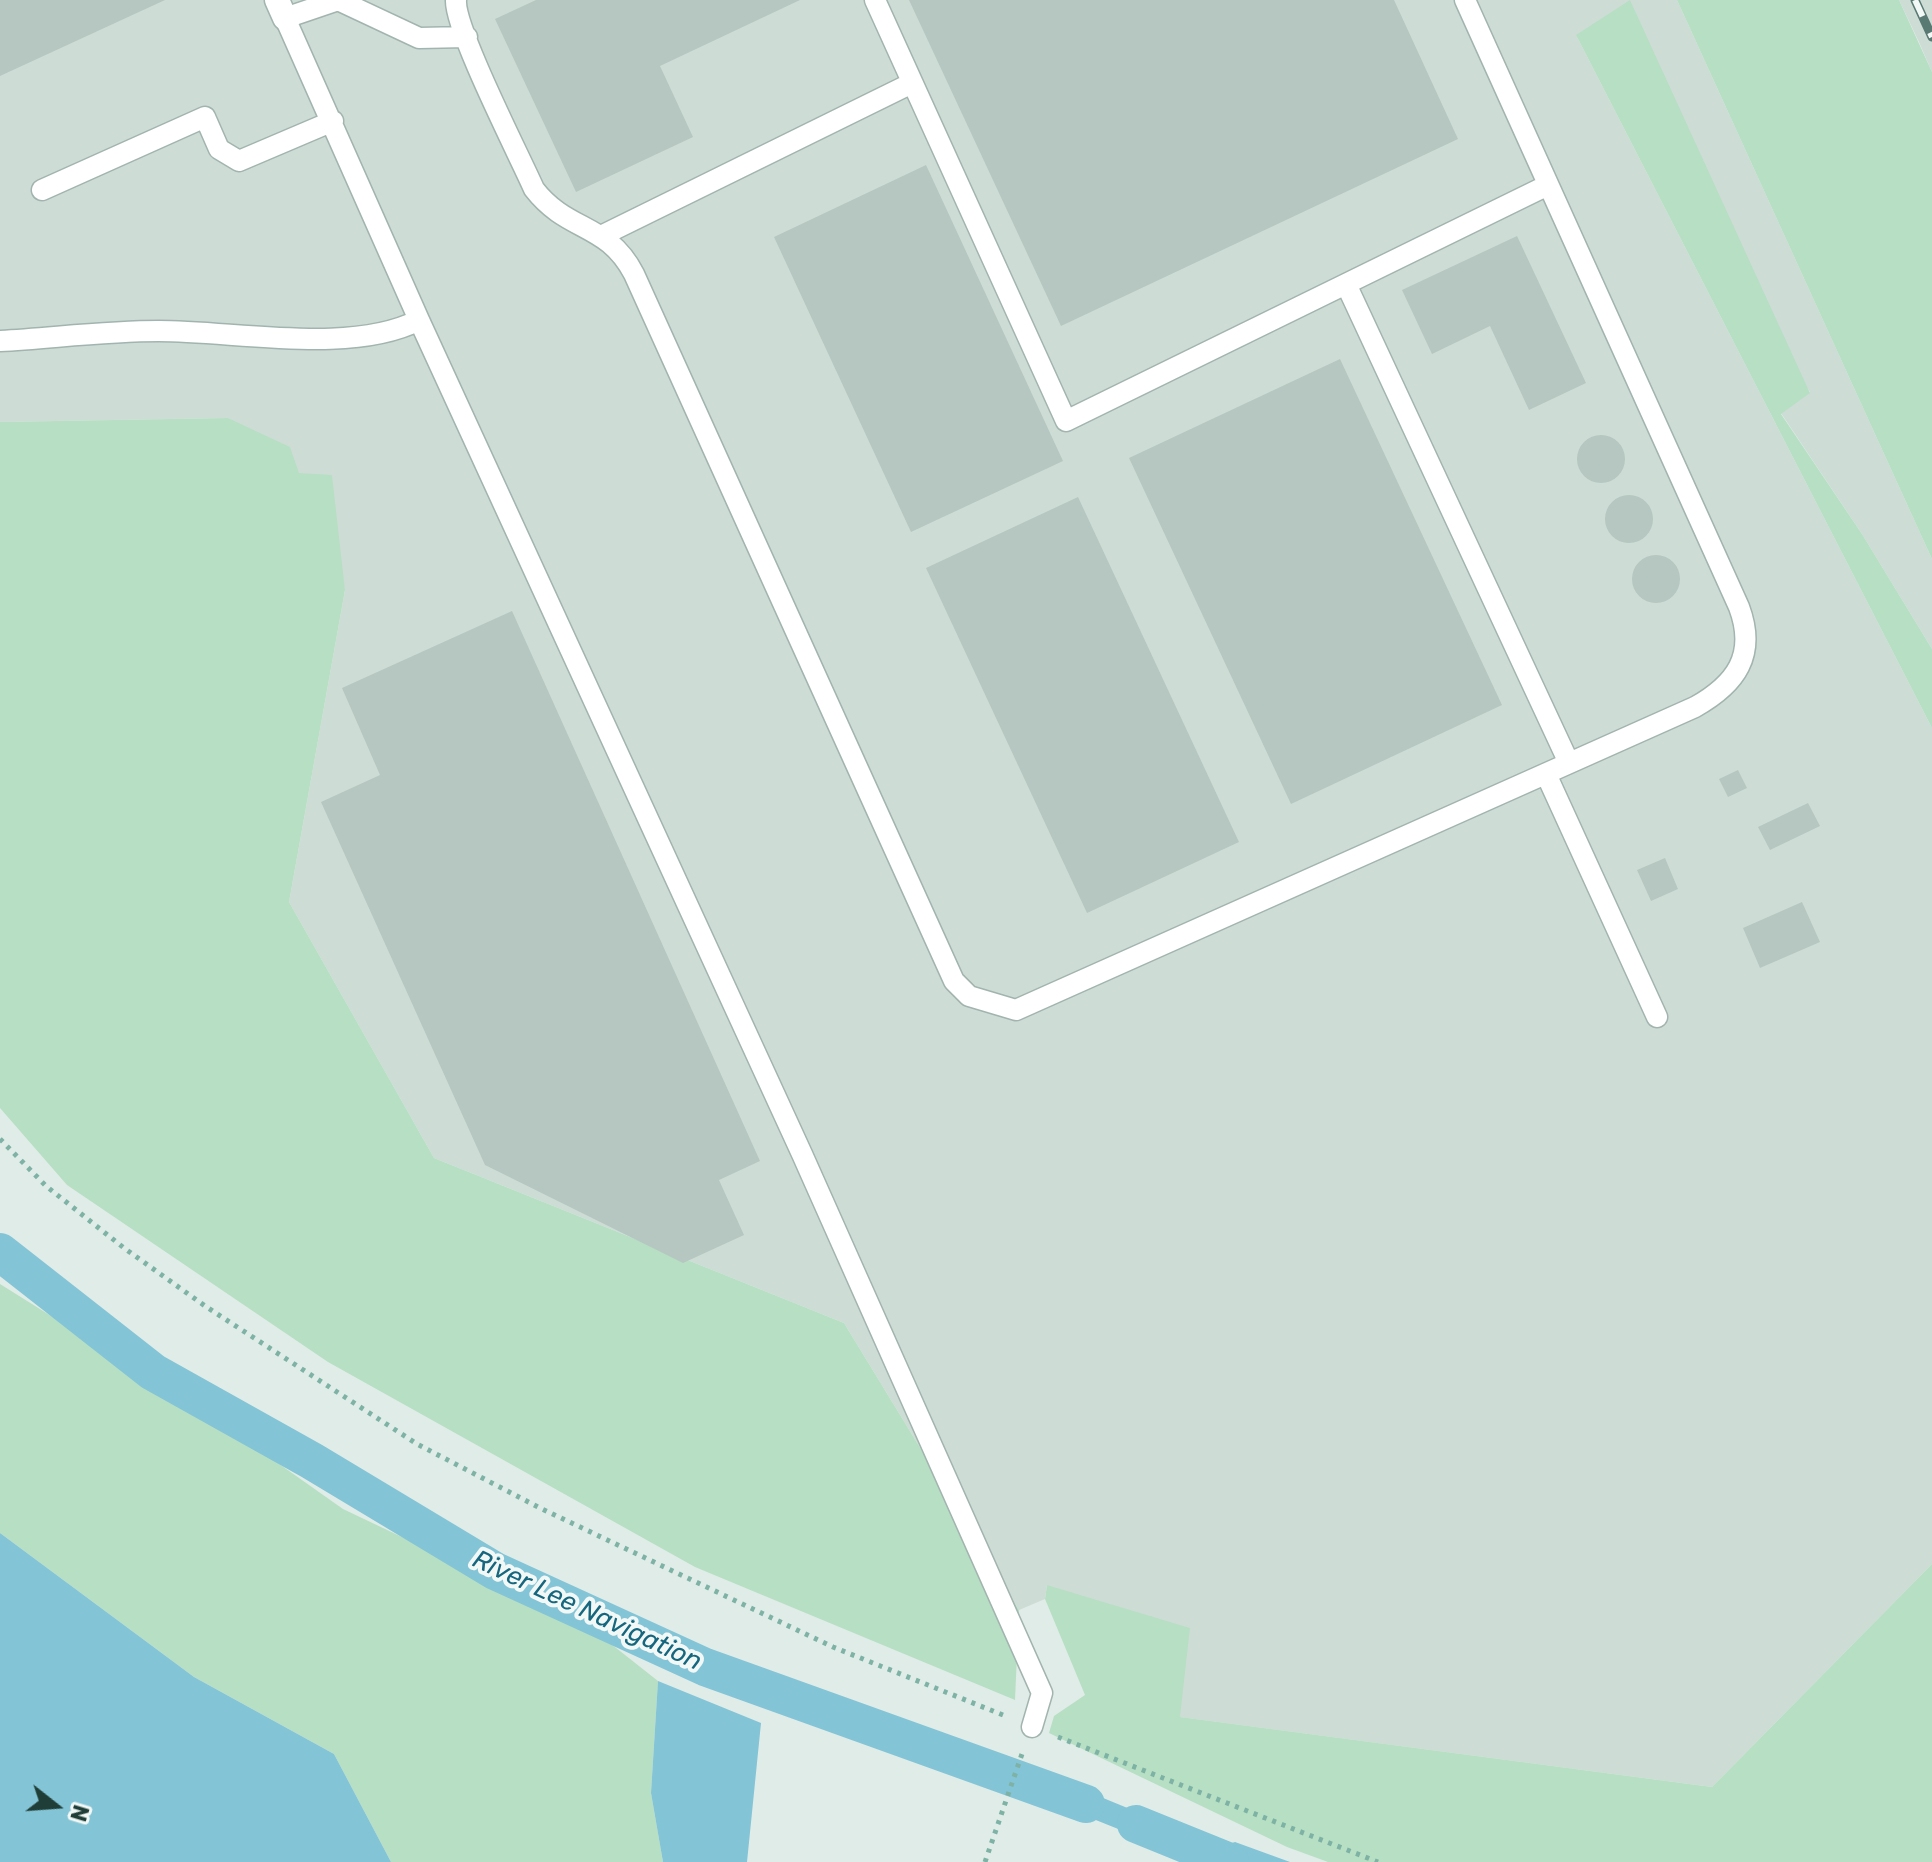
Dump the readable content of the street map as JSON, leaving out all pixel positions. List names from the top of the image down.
{
  "water": ["River Lee Navigation"],
  "north": "right"
}
